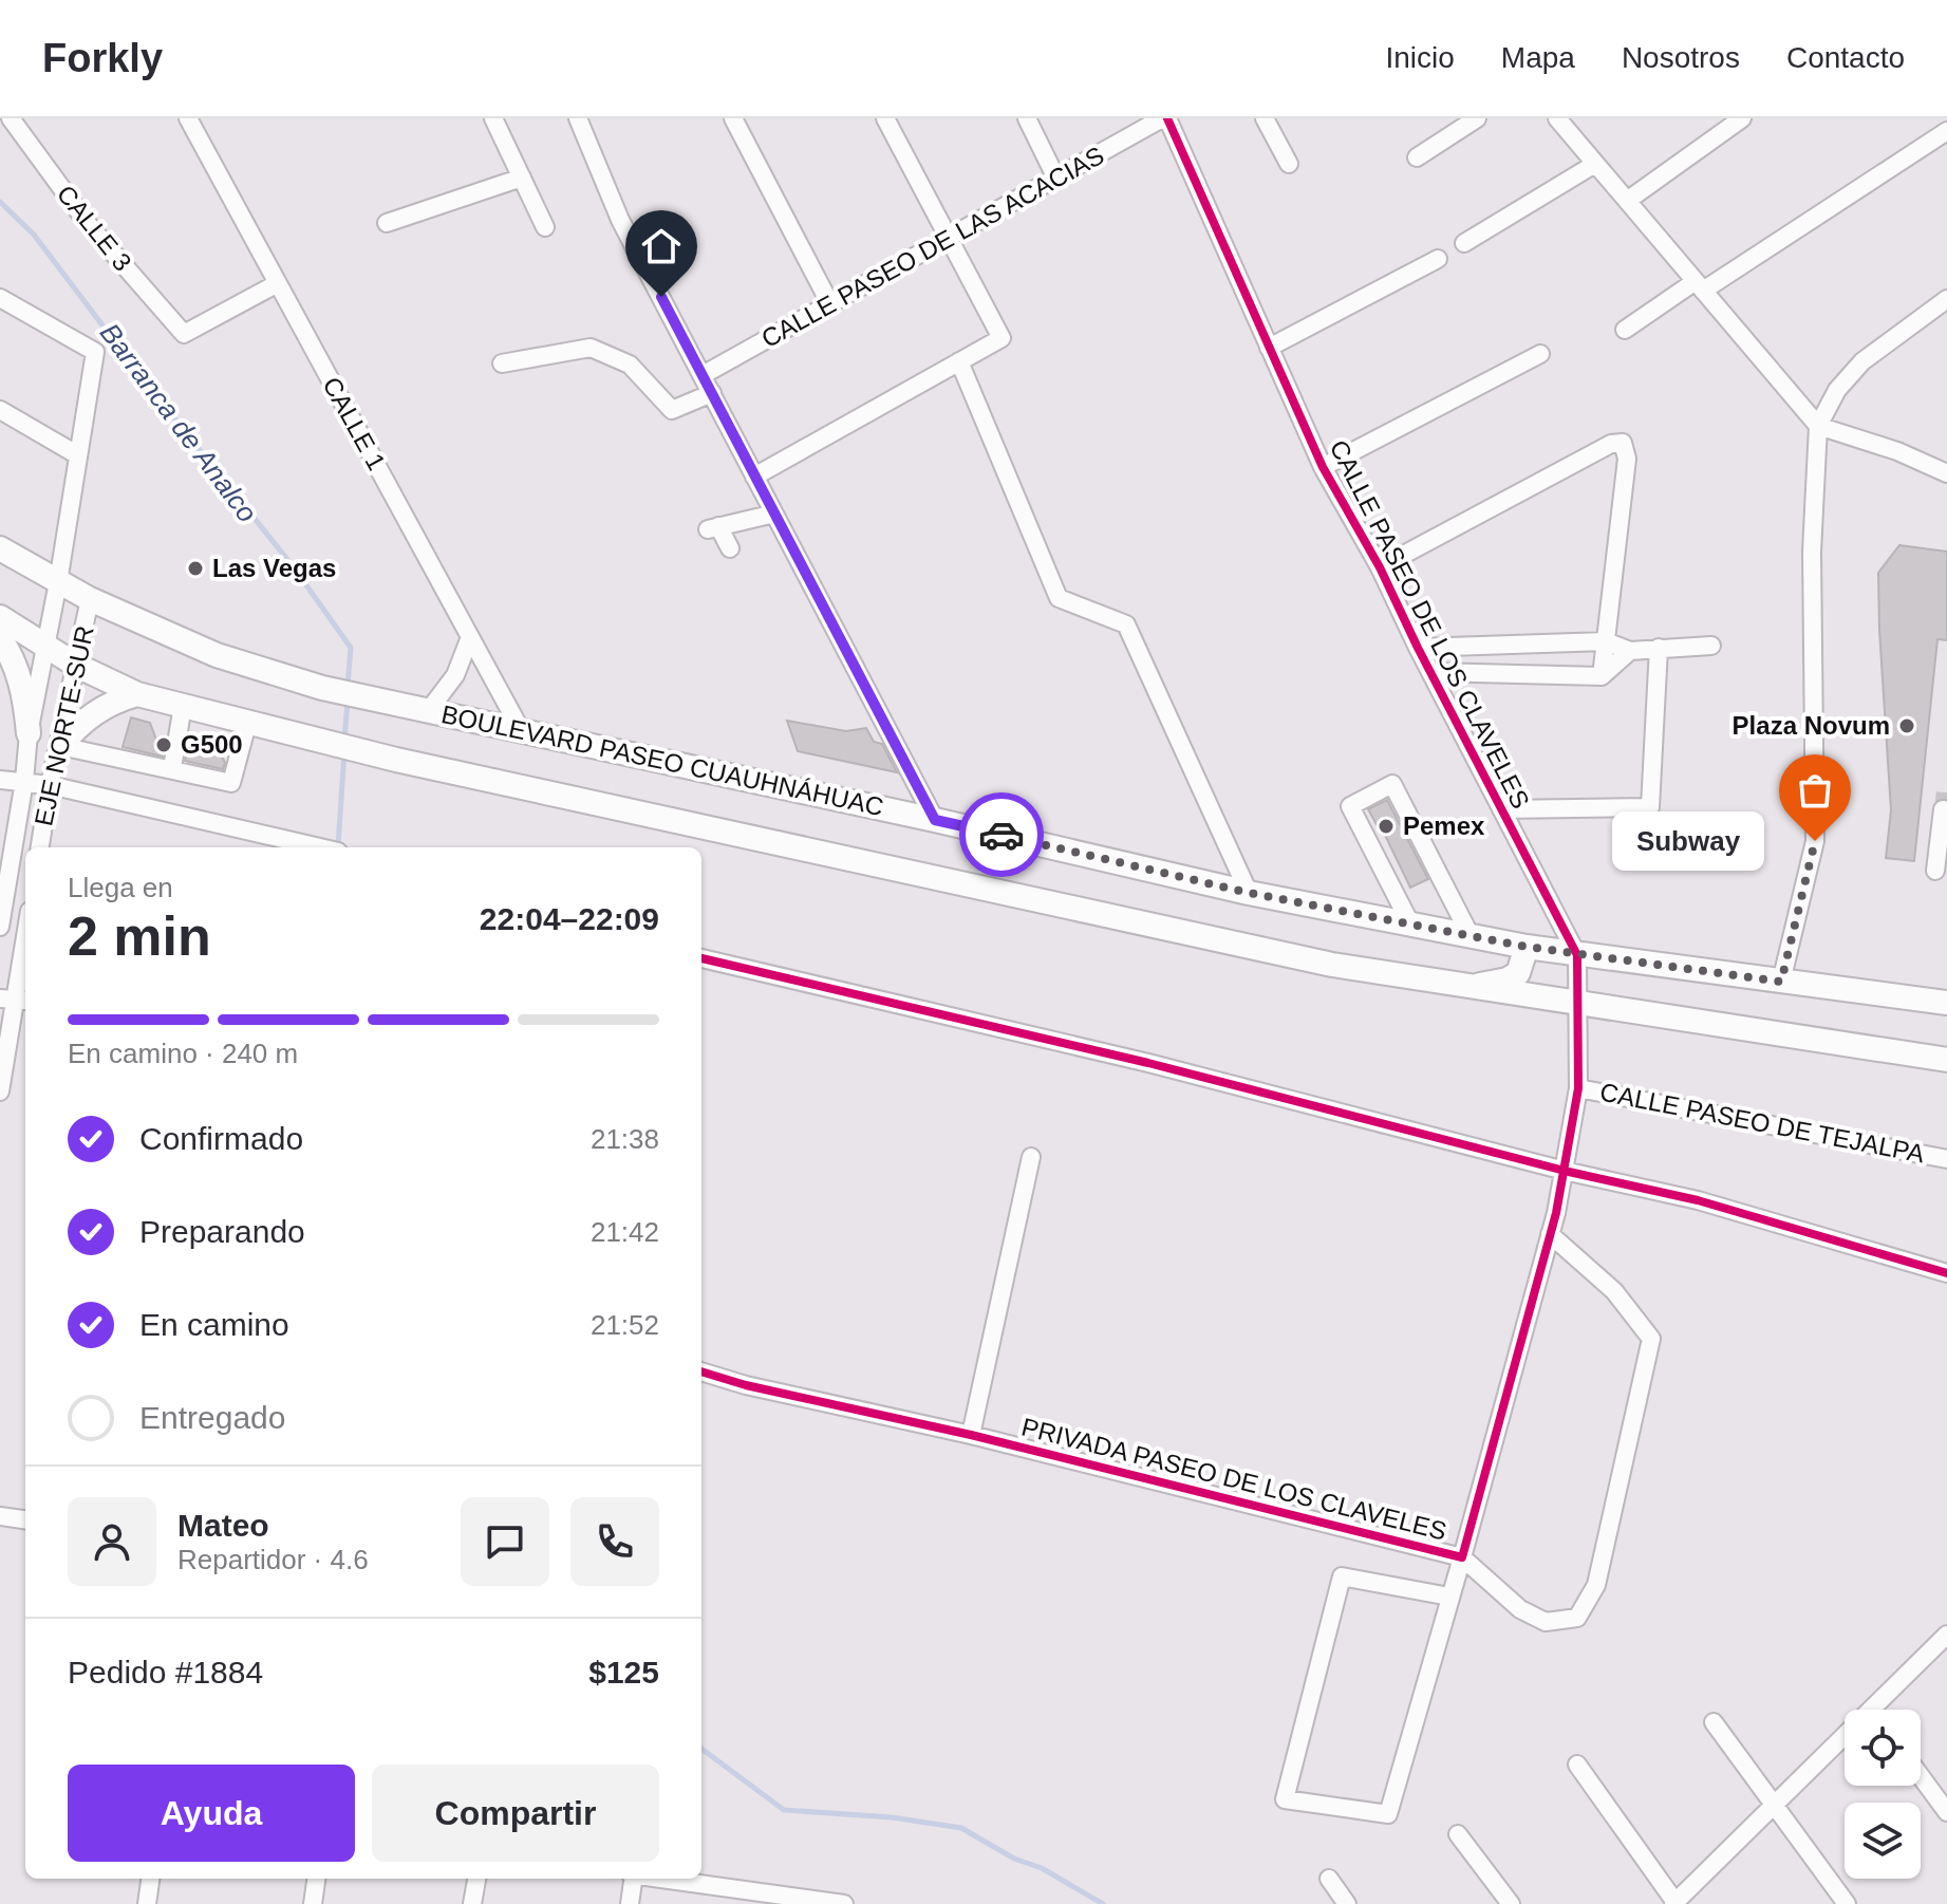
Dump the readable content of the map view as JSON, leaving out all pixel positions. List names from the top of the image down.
{
  "streets": {
    "main road": ["BOULEVARD PASEO CUAUHNÁHUAC"],
    "street": [
      "CALLE 3",
      "CALLE PASEO DE LAS ACACIAS",
      "CALLE 1",
      "CALLE PASEO DE LOS CLAVELES",
      "EJE NORTE-SUR",
      "CALLE PASEO DE TEJALPA",
      "PRIVADA PASEO DE LOS CLAVELES"
    ]
  },
  "crossings": [
    ["CALLE 3", "CALLE 1"],
    ["CALLE PASEO DE LAS ACACIAS", "CALLE PASEO DE LOS CLAVELES"],
    ["CALLE 1", "BOULEVARD PASEO CUAUHNÁHUAC"],
    ["CALLE PASEO DE LOS CLAVELES", "BOULEVARD PASEO CUAUHNÁHUAC"],
    ["CALLE PASEO DE LOS CLAVELES", "CALLE PASEO DE TEJALPA"],
    ["CALLE PASEO DE LOS CLAVELES", "PRIVADA PASEO DE LOS CLAVELES"],
    ["EJE NORTE-SUR", "BOULEVARD PASEO CUAUHNÁHUAC"]
  ],
  "water": ["Barranca de Analco"],
  "places": [
    "Las Vegas",
    "Plaza Novum",
    "G500",
    "Pemex",
    "Subway"
  ],
  "page": {
    "header": "Forkly",
    "nav": [
      "Inicio",
      "Mapa",
      "Nosotros",
      "Contacto"
    ],
    "bubble": "Subway",
    "heading": ["2 min", "Llega en", "22:04–22:09"],
    "panel": [
      "Mateo",
      "Repartidor · 4.6",
      "Pedido #1884",
      "$125"
    ],
    "bar": "En camino · 240 m",
    "list": [
      ["Confirmado", "21:38"],
      ["Preparando", "21:42"],
      ["En camino", "21:52"],
      "Entregado"
    ],
    "buttons": ["Ayuda", "Compartir"]
  }
}
